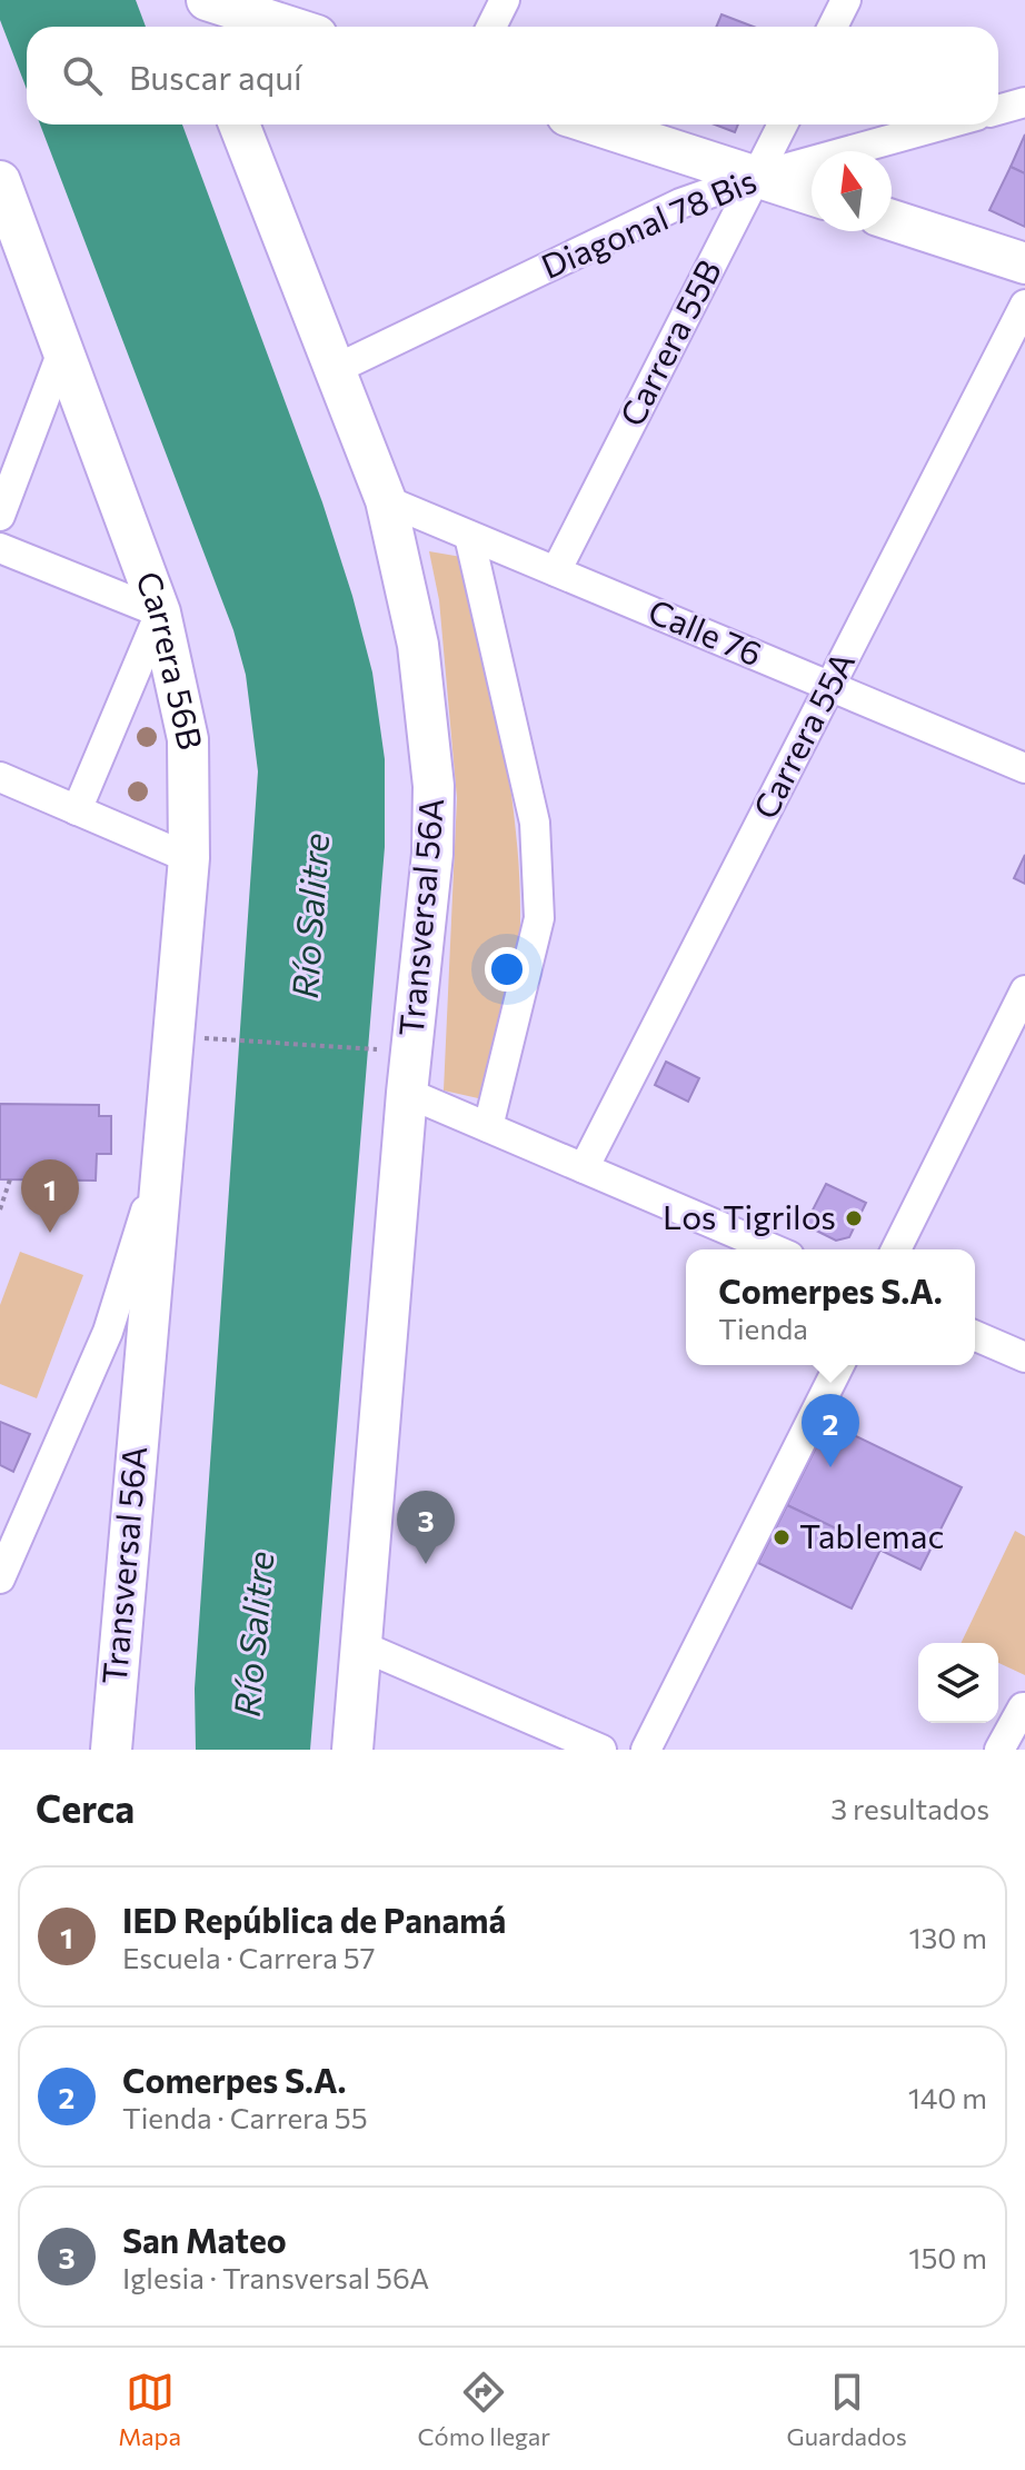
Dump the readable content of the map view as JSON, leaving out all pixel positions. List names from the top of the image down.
{
  "streets": {
    "main road": ["Carrera 56B", "Transversal 56A"],
    "street": [
      "Diagonal 78 Bis",
      "Carrera 55B",
      "Calle 76",
      "Carrera 55A"
    ]
  },
  "crossings": [
    ["Diagonal 78 Bis", "Carrera 55B"],
    ["Diagonal 78 Bis", "Transversal 56A"],
    ["Carrera 55B", "Calle 76"],
    ["Calle 76", "Carrera 55A"],
    ["Calle 76", "Transversal 56A"],
    ["Carrera 56B", "Transversal 56A"]
  ],
  "water": ["Río Salitre"],
  "places": ["Los Tigrilos", "Tablemac"],
  "north": "top",
  "page": {
    "search": "Buscar aquí",
    "pins": ["1", "2", "3"],
    "popup": ["Comerpes S.A.", "Tienda"],
    "heading": ["Cerca", "3 resultados"],
    "list": [
      {
        "mark": "1",
        "name": "IED República de Panamá",
        "note": "Escuela · Carrera 57",
        "value": "130 m"
      },
      {
        "mark": "2",
        "name": "Comerpes S.A.",
        "note": "Tienda · Carrera 55",
        "value": "140 m"
      },
      {
        "mark": "3",
        "name": "San Mateo",
        "note": "Iglesia · Transversal 56A",
        "value": "150 m"
      }
    ],
    "nav": ["Mapa", "Cómo llegar", "Guardados"]
  }
}
